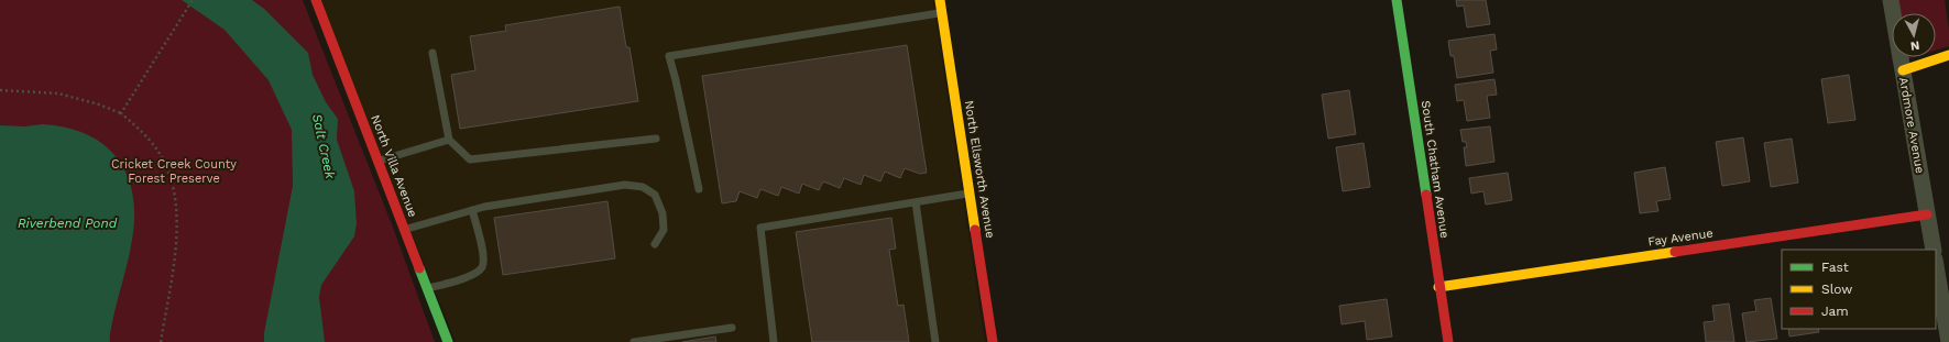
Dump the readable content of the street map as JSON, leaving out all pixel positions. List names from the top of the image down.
{
  "streets": {
    "street": [
      "Ardmore Avenue",
      "North Villa Avenue",
      "North Ellsworth Avenue",
      "South Chatham Avenue",
      "Fay Avenue"
    ]
  },
  "crossings": [
    ["Ardmore Avenue", "Fay Avenue"],
    ["South Chatham Avenue", "Fay Avenue"]
  ],
  "water": ["Salt Creek", "Riverbend Pond"],
  "parks": ["Cricket Creek County Forest Preserve"],
  "legend": ["Fast", "Slow", "Jam"],
  "north": "bottom"
}
